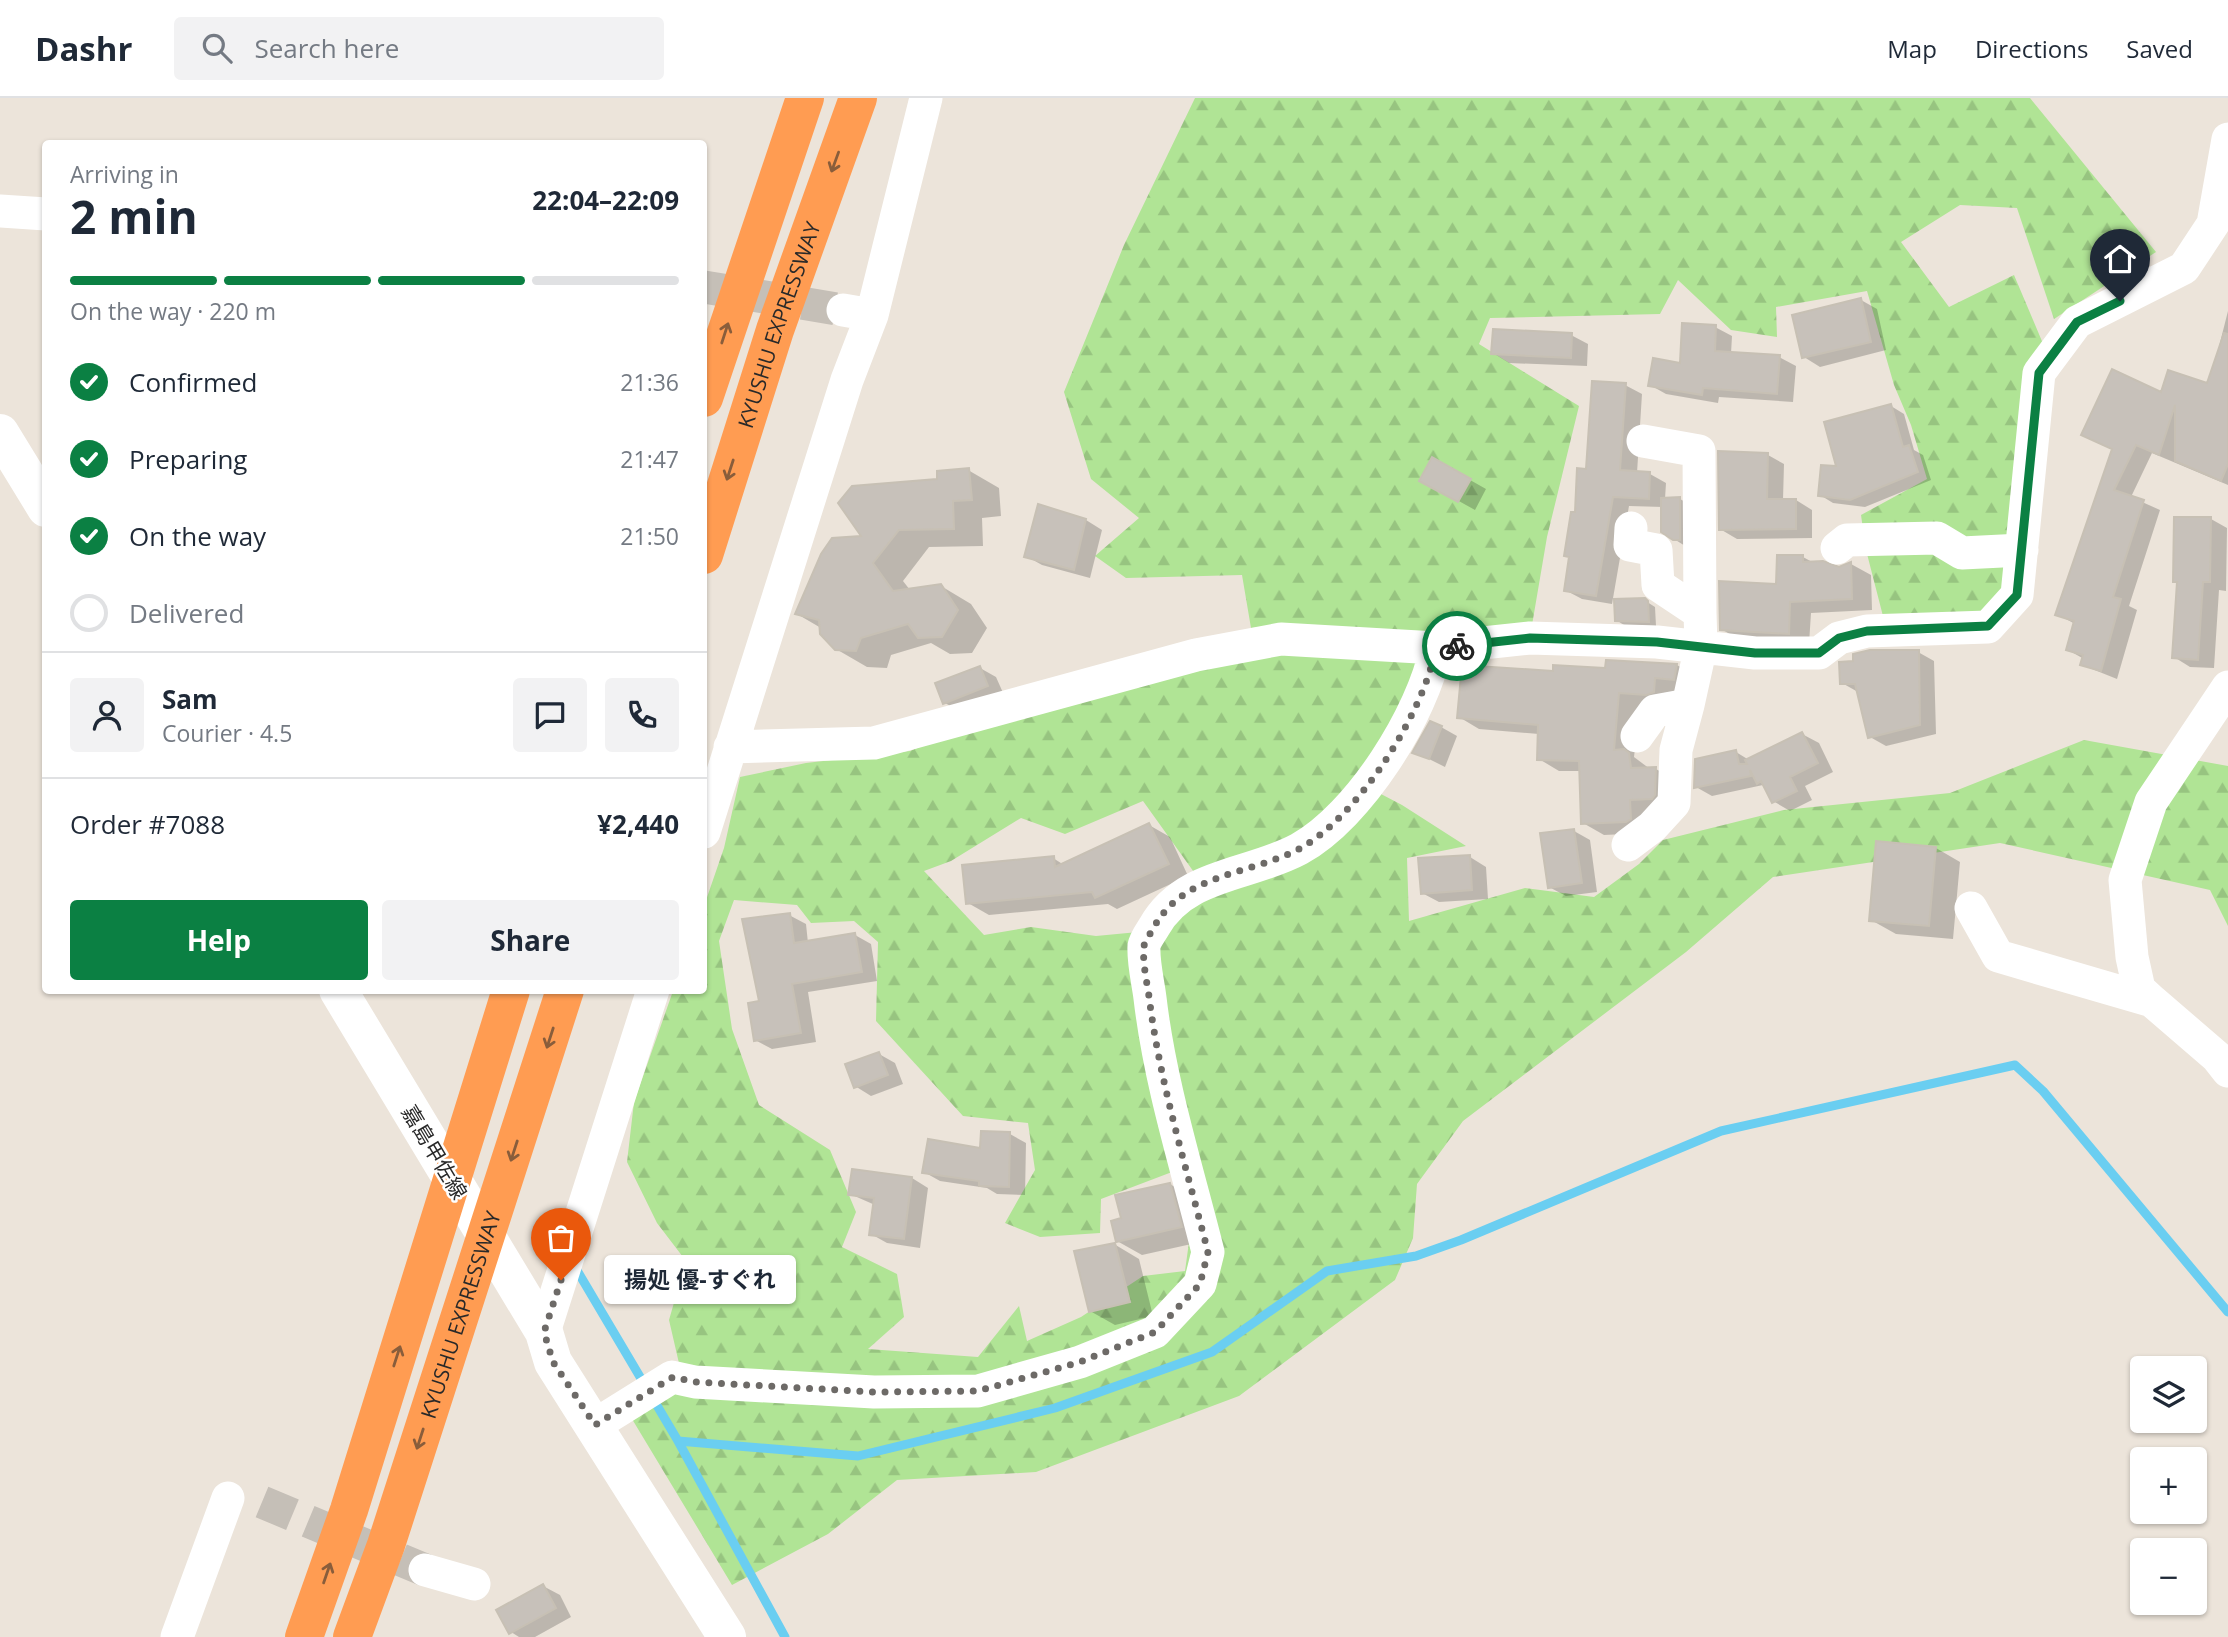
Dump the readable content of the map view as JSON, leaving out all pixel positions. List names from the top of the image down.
{
  "streets": {
    "highway": ["KYUSHU EXPRESSWAY"],
    "main road": ["嘉島甲佐線"]
  },
  "places": ["揚処 優-すぐれ"],
  "page": {
    "header": "Dashr",
    "search": "Search here",
    "nav": ["Map", "Directions", "Saved"],
    "heading": ["2 min", "Arriving in", "22:04–22:09"],
    "panel": [
      "Sam",
      "Courier · 4.5",
      "Order #7088",
      "¥2,440"
    ],
    "bar": "On the way · 220 m",
    "list": [
      ["Confirmed", "21:36"],
      ["Preparing", "21:47"],
      ["On the way", "21:50"],
      "Delivered"
    ],
    "buttons": ["Help", "Share"],
    "bubble": "揚処 優-すぐれ",
    "map_buttons": ["+", "−"]
  }
}
